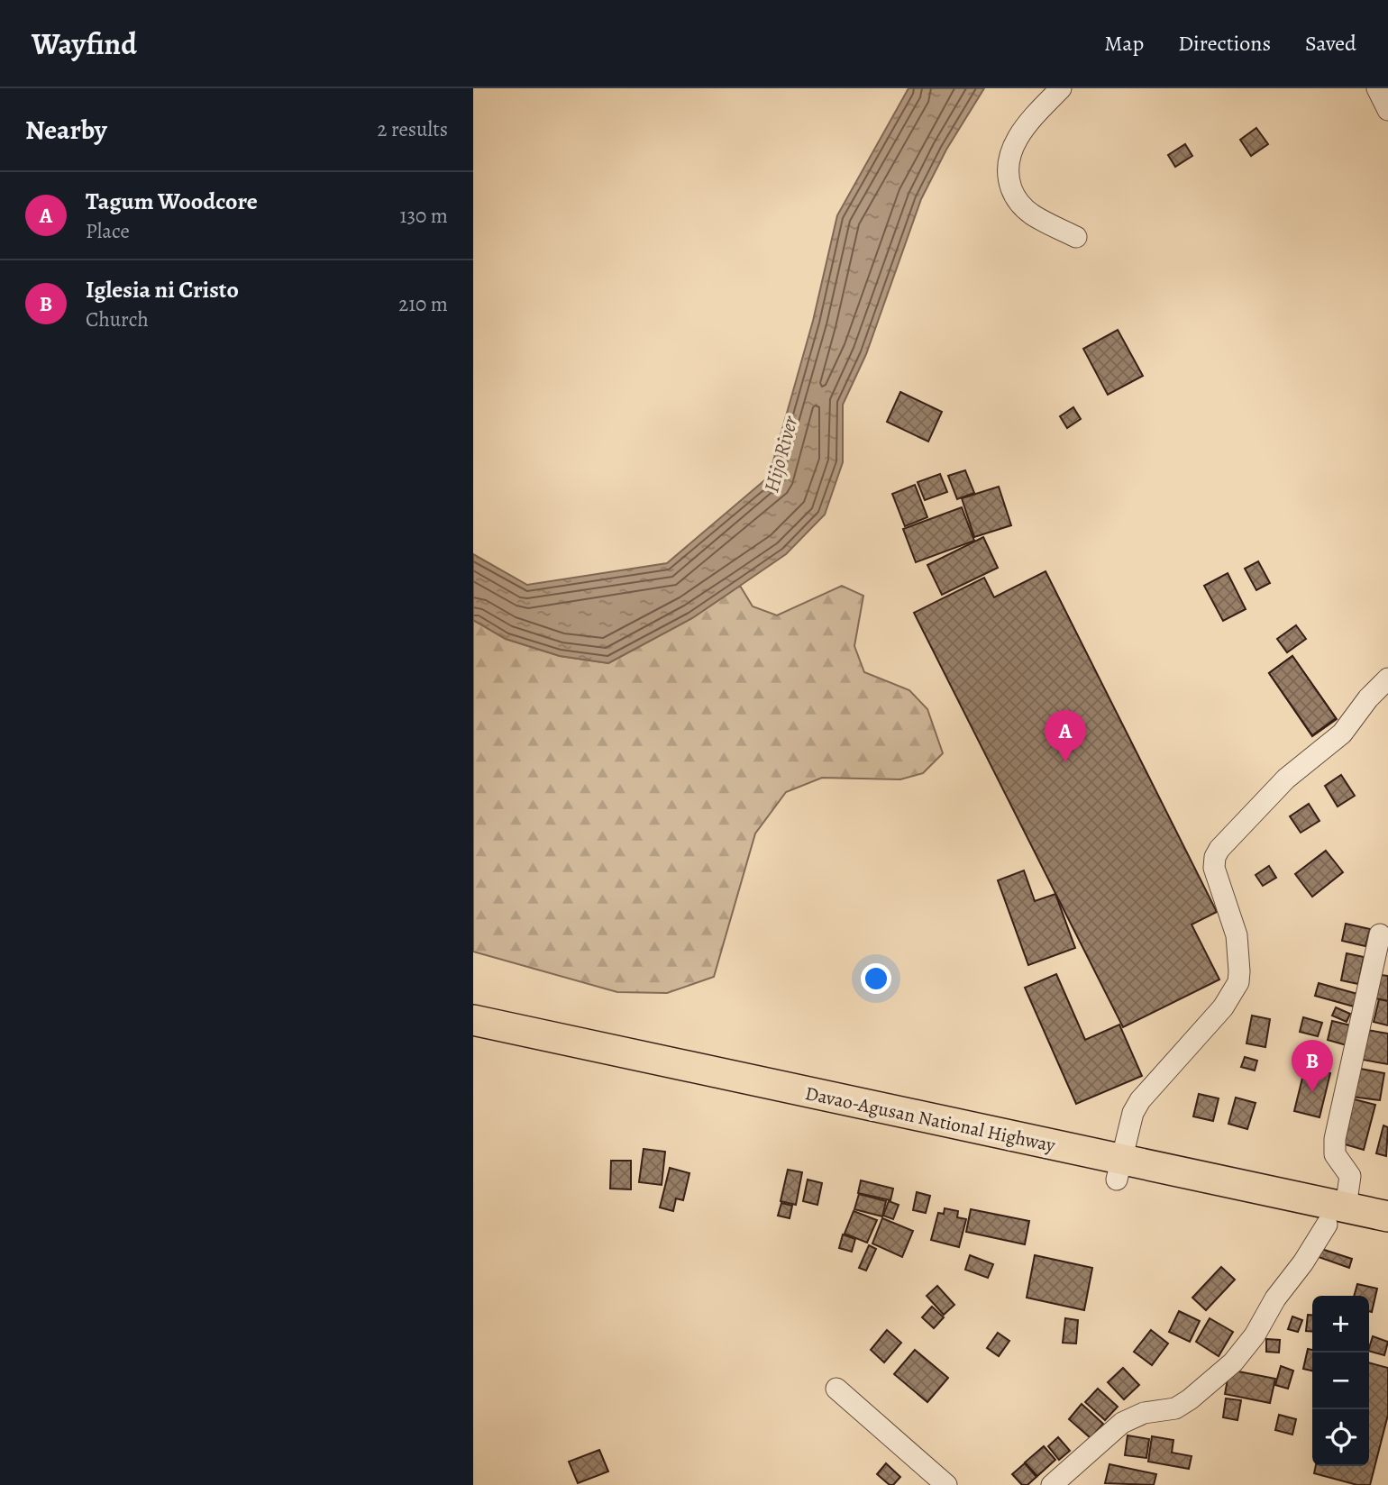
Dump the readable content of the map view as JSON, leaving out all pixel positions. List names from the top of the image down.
{
  "streets": {
    "highway": ["Davao-Agusan National Highway"]
  },
  "water": ["Hijo River"],
  "page": {
    "header": "Wayfind",
    "nav": ["Map", "Directions", "Saved"],
    "heading": ["Nearby", "2 results"],
    "list": [
      {
        "mark": "A",
        "name": "Tagum Woodcore",
        "note": "Place",
        "value": "130 m"
      },
      {
        "mark": "B",
        "name": "Iglesia ni Cristo",
        "note": "Church",
        "value": "210 m"
      }
    ],
    "pins": ["A", "B"],
    "map_buttons": ["+", "−"]
  }
}
